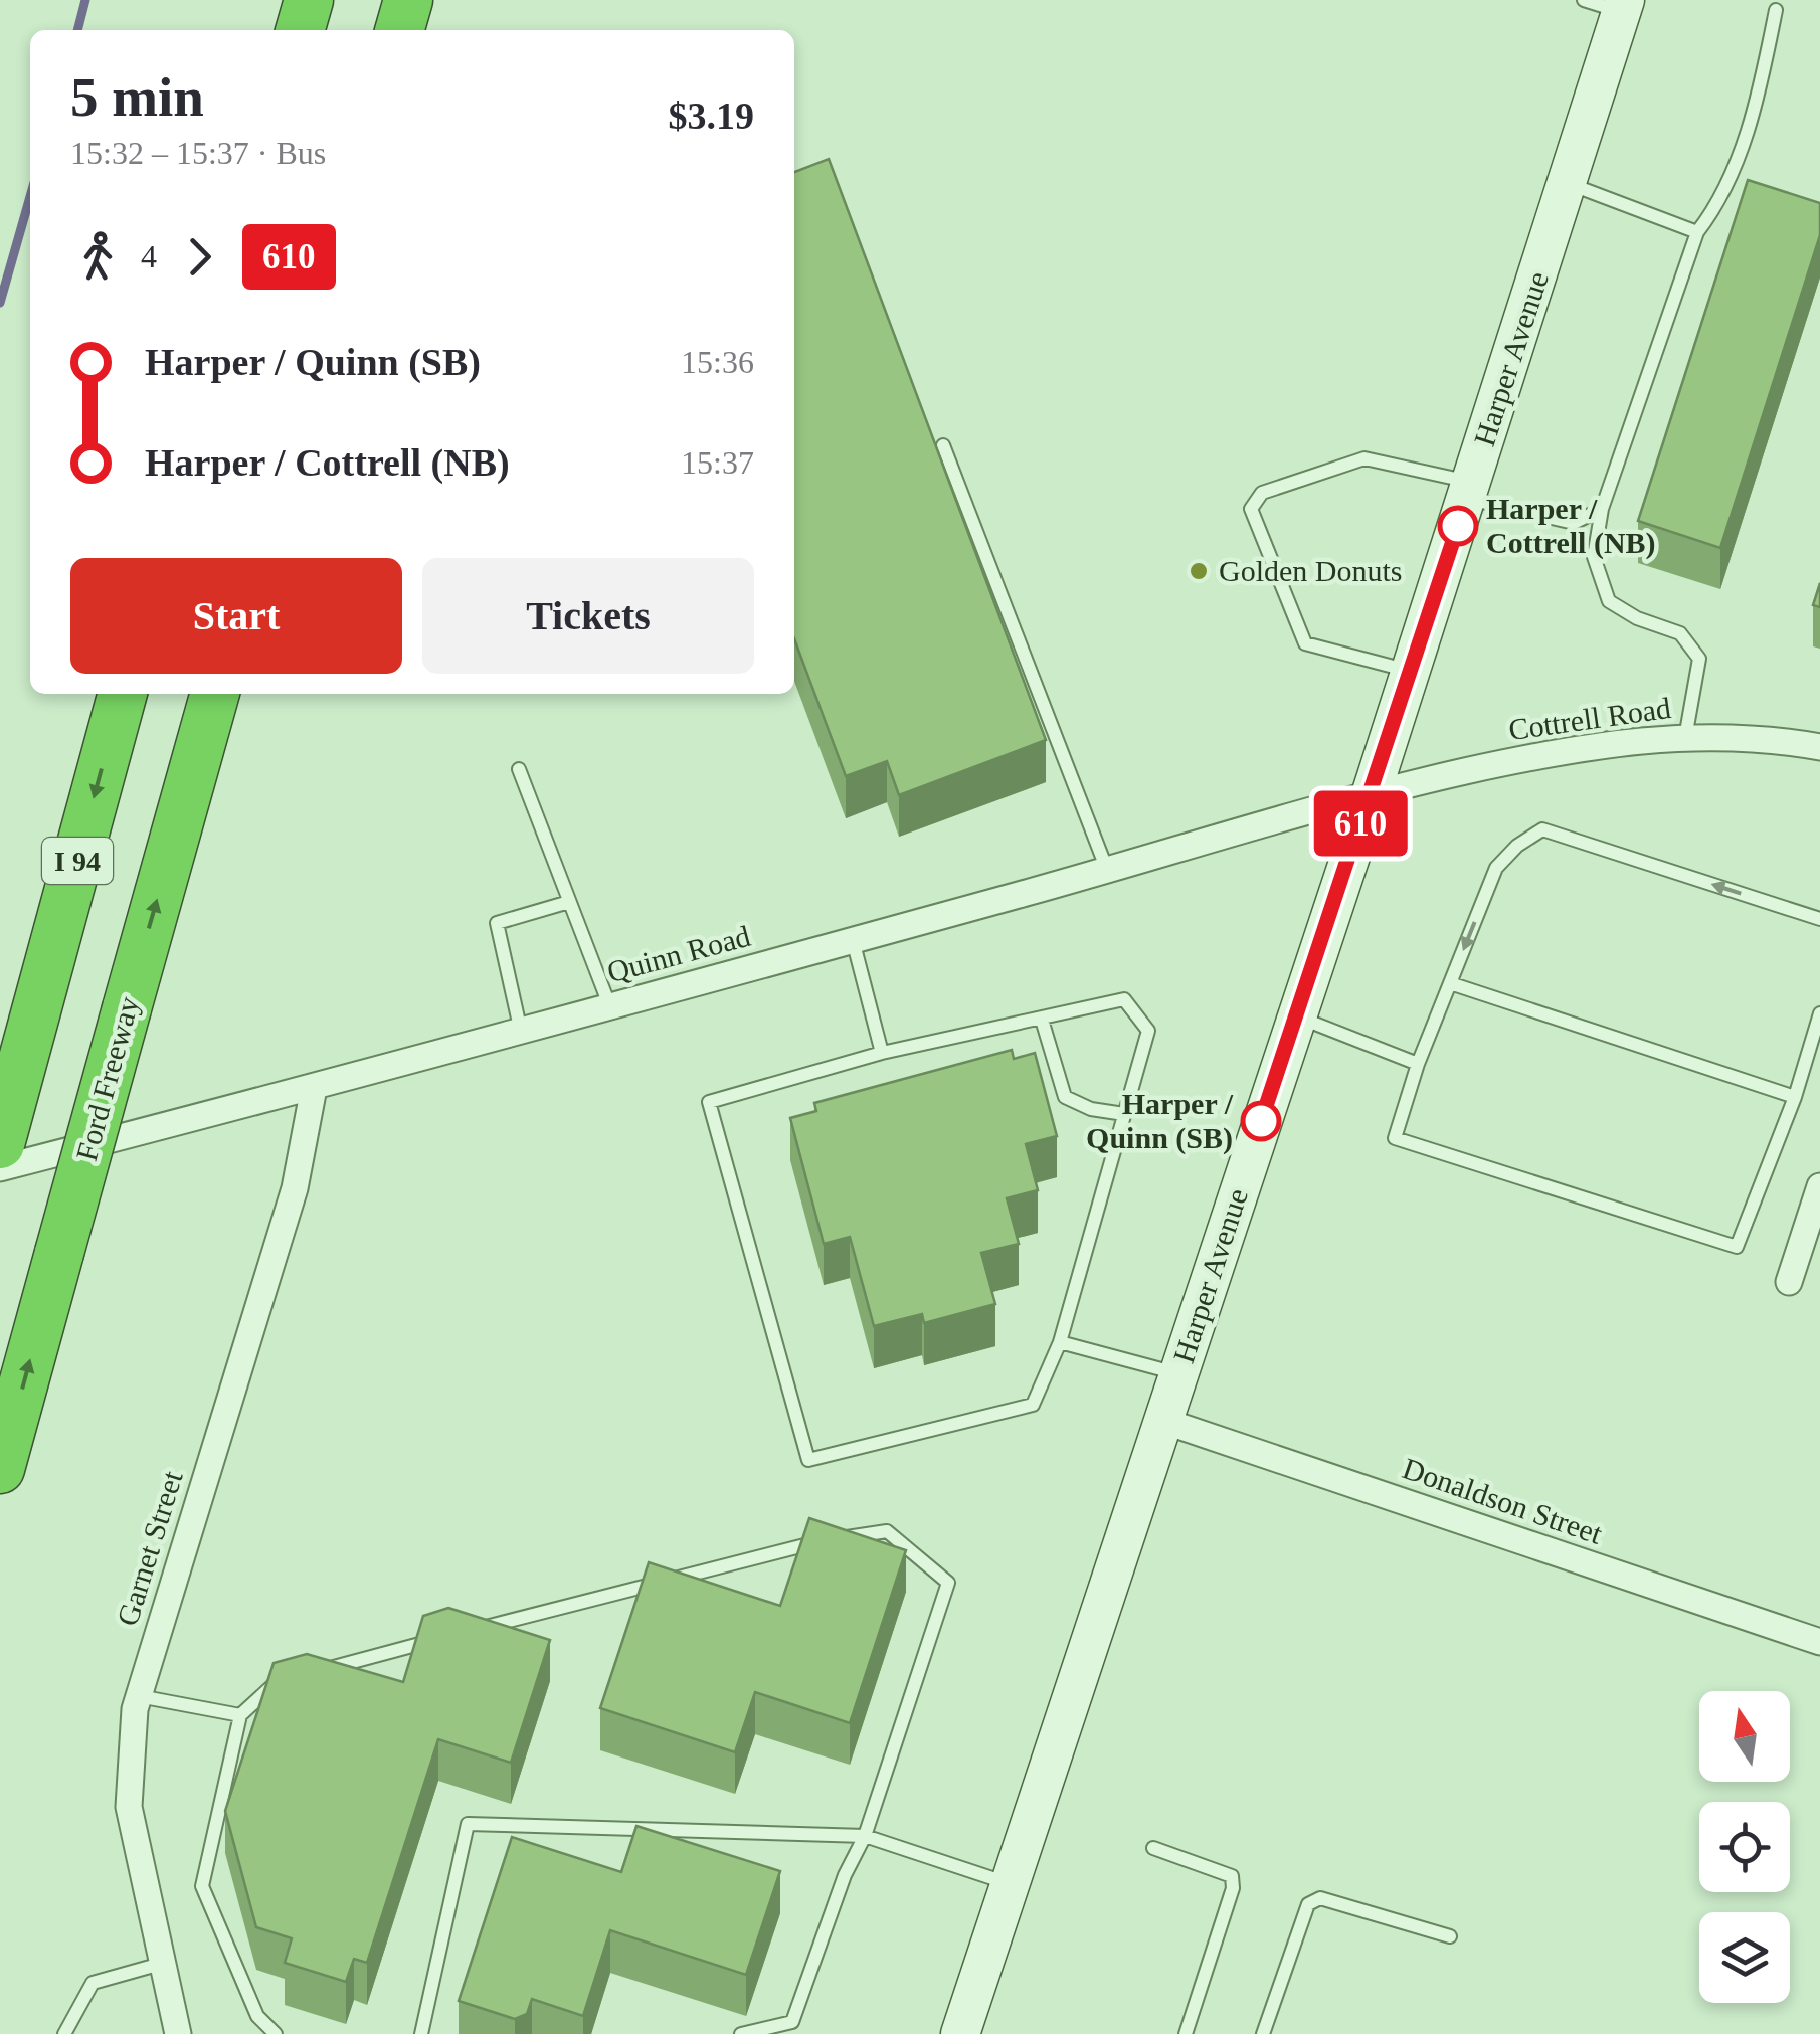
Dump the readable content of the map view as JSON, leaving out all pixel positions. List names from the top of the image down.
{
  "streets": {
    "highway": ["I 94", "Ford Freeway"],
    "main road": ["Harper Avenue"],
    "street": [
      "Cottrell Road",
      "Quinn Road",
      "Donaldson Street",
      "Garnet Street"
    ]
  },
  "crossings": [
    ["Harper Avenue", "Cottrell Road"],
    ["Harper Avenue", "Quinn Road"],
    ["Harper Avenue", "Donaldson Street"],
    ["Cottrell Road", "Quinn Road"],
    ["Quinn Road", "Garnet Street"]
  ],
  "places": ["Harper / Cottrell (NB)", "Golden Donuts", "Harper / Quinn (SB)"],
  "lines": ["bus line 610"],
  "north": "top",
  "page": {
    "on_map": "610",
    "heading": ["5 min", "15:32 – 15:37 · Bus", "$3.19"],
    "legs": ["4", "610"],
    "list": [
      {
        "name": "Harper / Quinn (SB)",
        "value": "15:36"
      },
      {
        "name": "Harper / Cottrell (NB)",
        "value": "15:37"
      }
    ],
    "buttons": ["Start", "Tickets"]
  }
}
